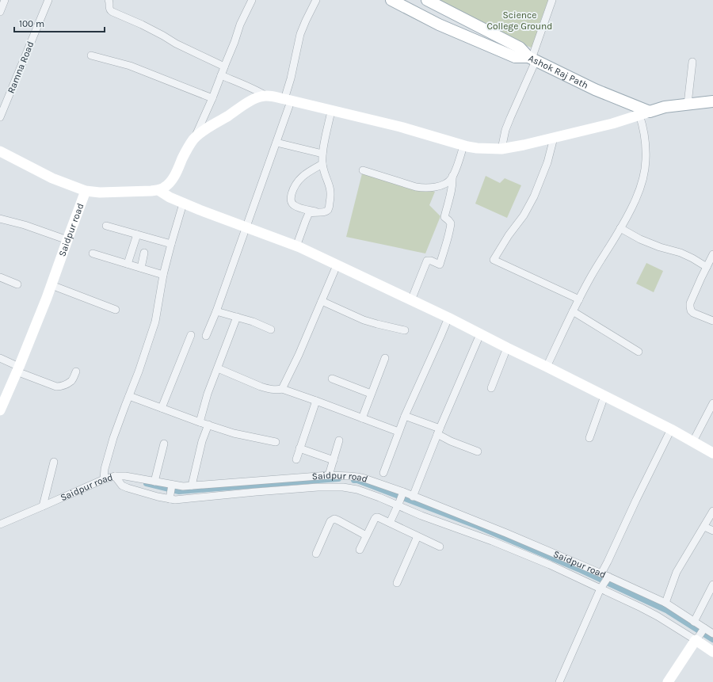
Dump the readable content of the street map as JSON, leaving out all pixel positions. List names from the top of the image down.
{
  "streets": {
    "main road": ["Ashok Raj Path", "Saidpur road"],
    "street": ["Ramna Road"]
  },
  "parks": ["Science College Ground"],
  "scale_bar": "100 m"
}
